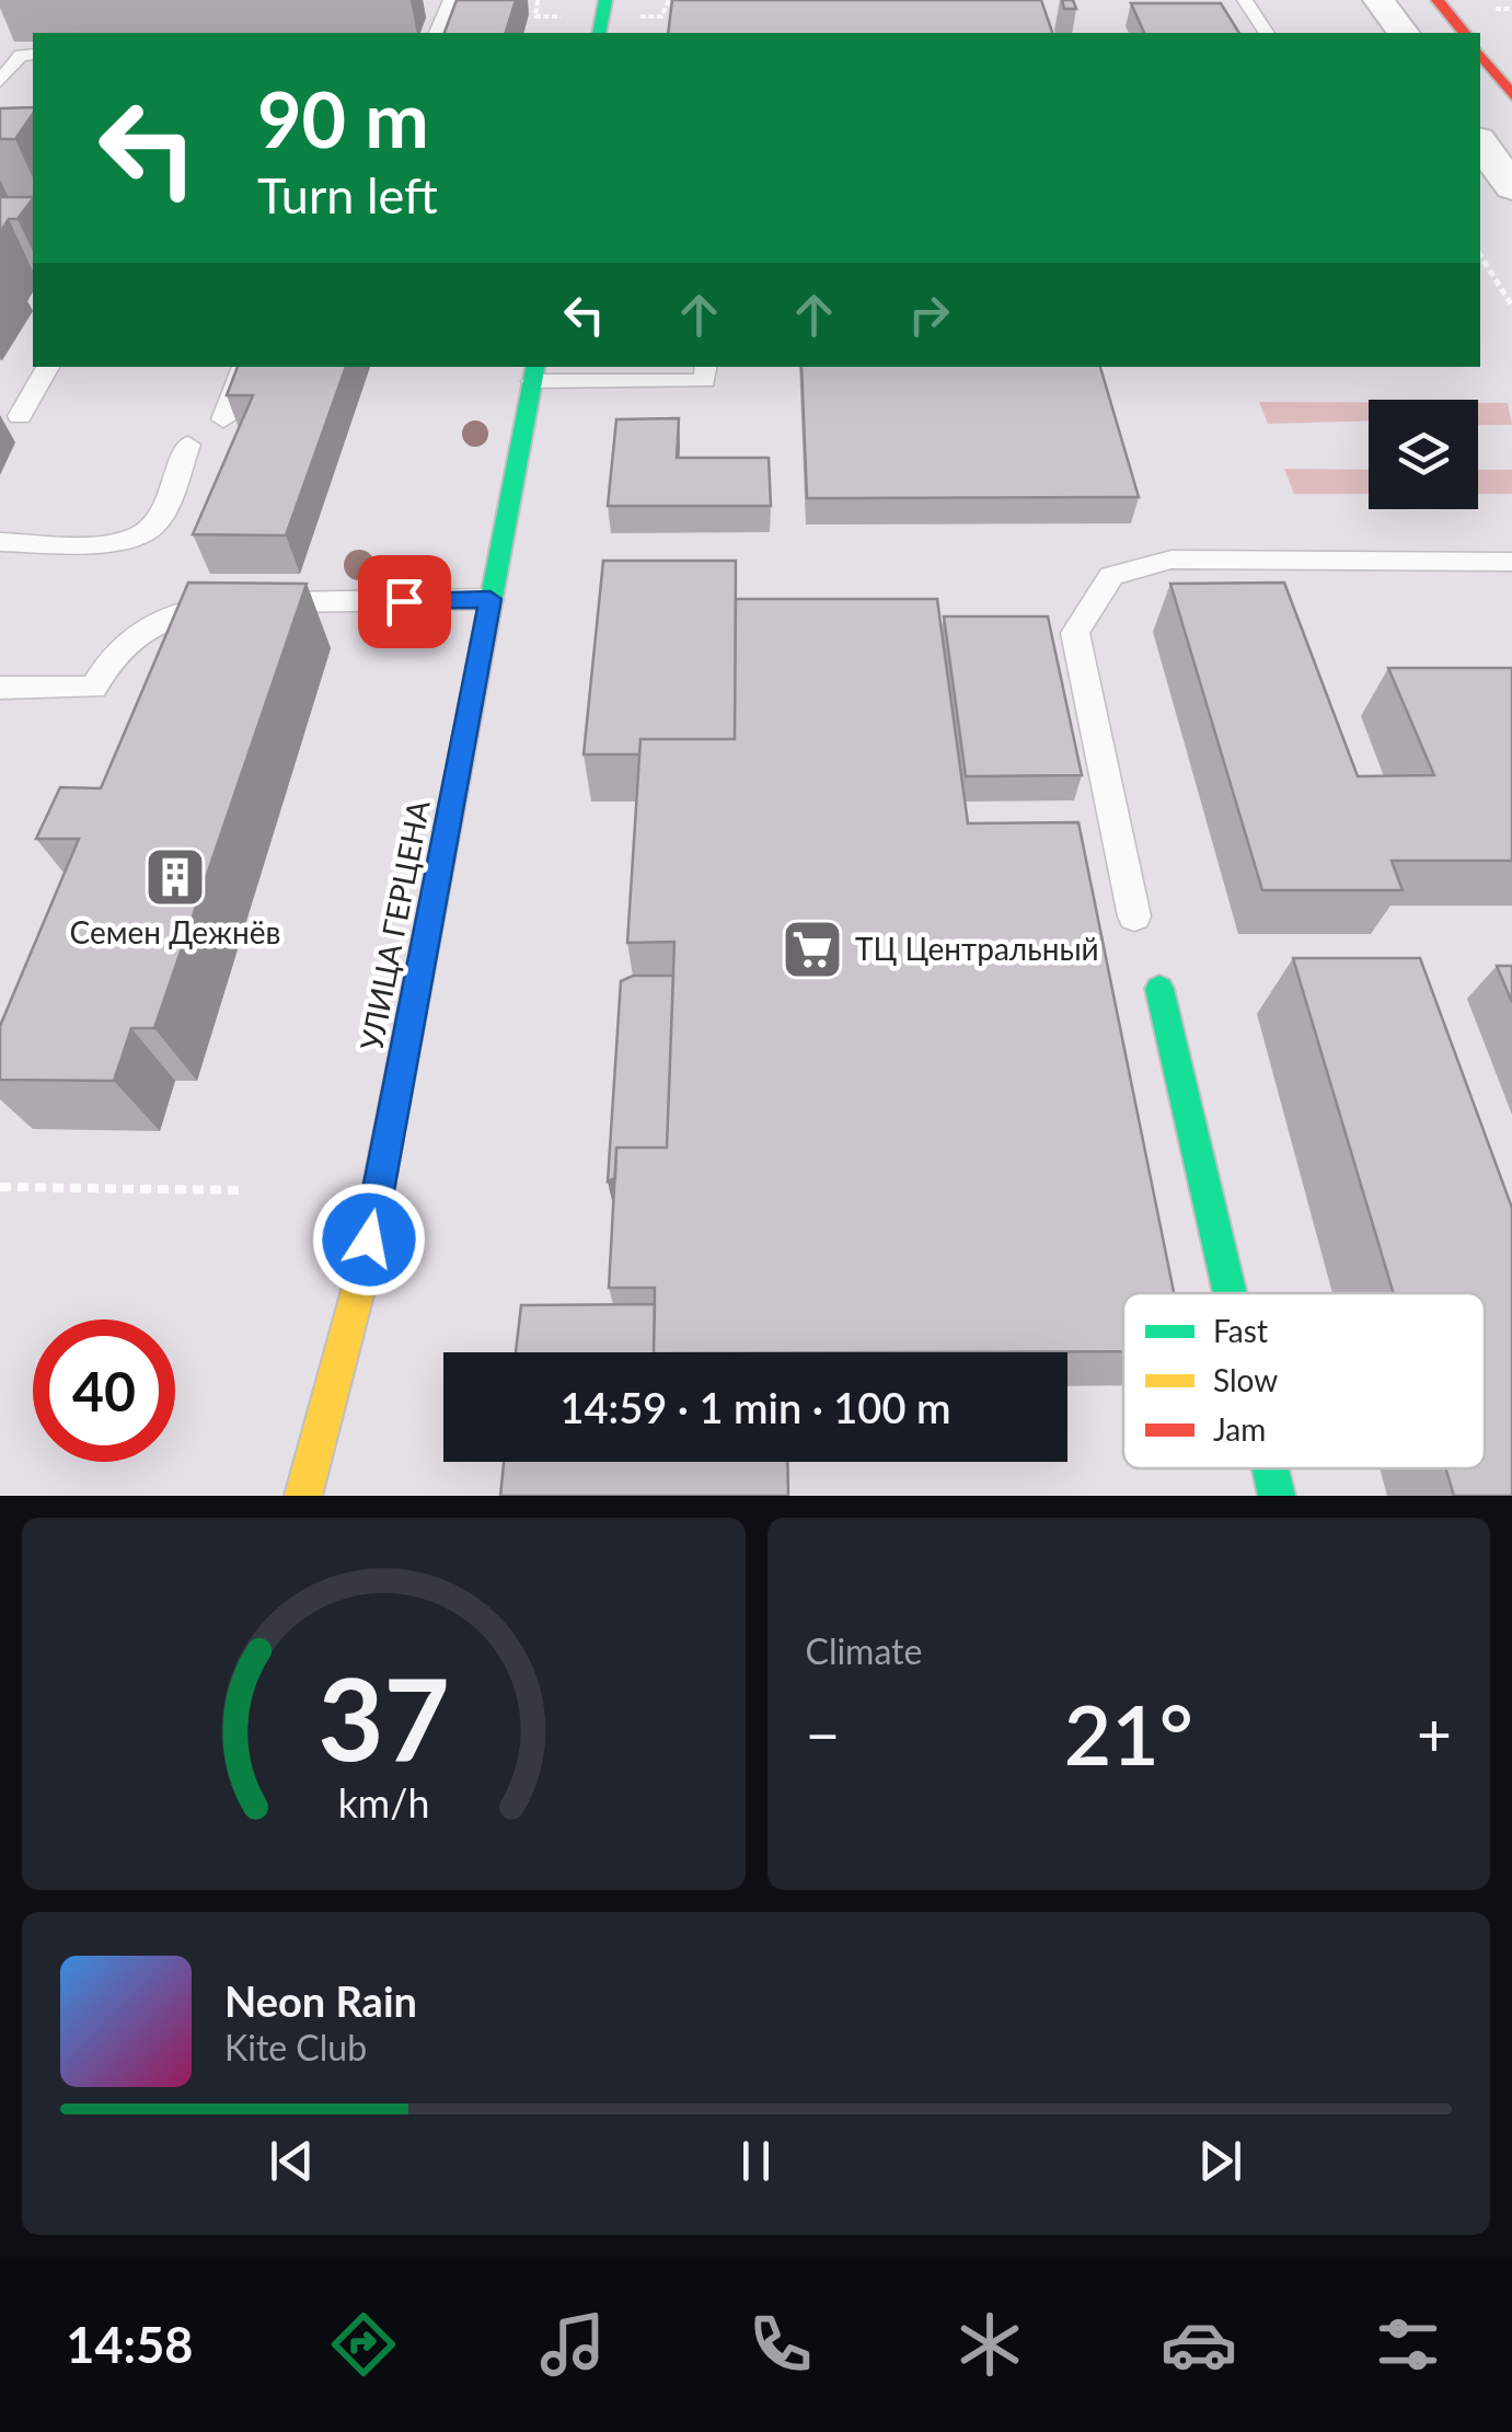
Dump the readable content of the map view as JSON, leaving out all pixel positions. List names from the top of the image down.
{
  "streets": {
    "street": ["УЛИЦА ГЕРЦЕНА"]
  },
  "places": {
    "building": ["Семен Дежнёв"],
    "supermarket": ["ТЦ Центральный"]
  },
  "legend": ["Fast", "Slow", "Jam"],
  "page": {
    "turn": ["90 m", "Turn left"],
    "limit": "40",
    "trip": "14:59 · 1 min · 100 m",
    "tile": "Climate",
    "heat": ["−", "21°", "+"],
    "song": ["Neon Rain", "Kite Club"],
    "tabs": "14:58",
    "gauge": ["37", "km/h"]
  }
}
